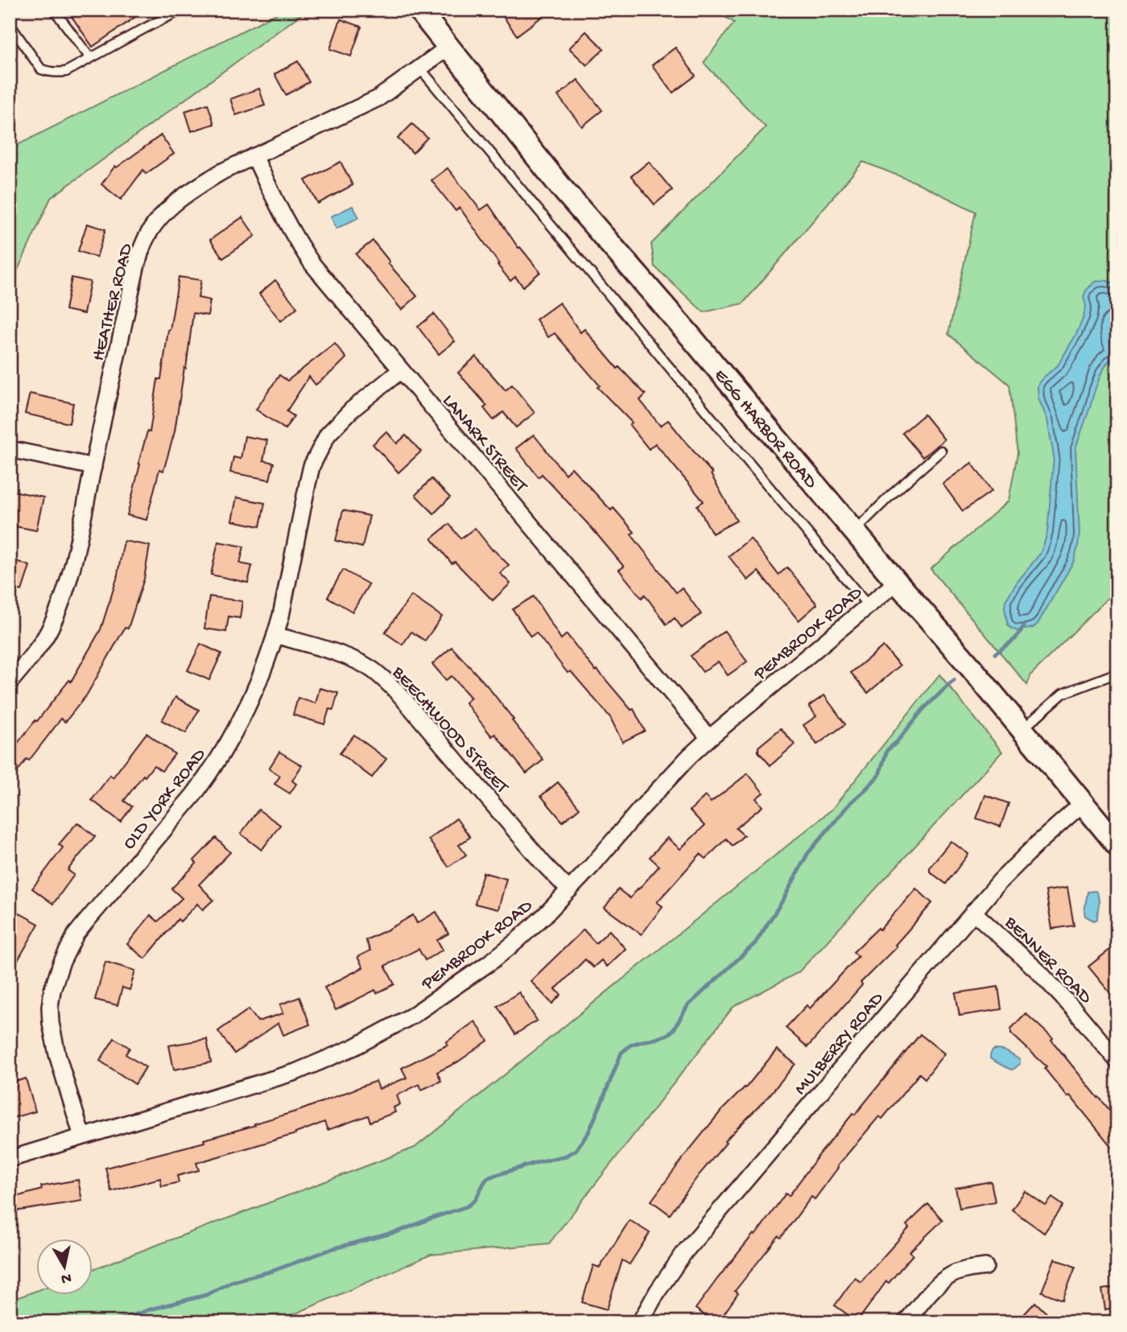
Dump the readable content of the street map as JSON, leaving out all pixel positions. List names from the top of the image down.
{
  "streets": {
    "main road": ["EGG HARBOR ROAD"],
    "street": [
      "HEATHER ROAD",
      "LANARK STREET",
      "PEMBROOK ROAD",
      "BEECHWOOD STREET",
      "OLD YORK ROAD",
      "BENNER ROAD",
      "MULBERRY ROAD"
    ]
  },
  "crossings": [
    ["HEATHER ROAD", "EGG HARBOR ROAD"],
    ["HEATHER ROAD", "LANARK STREET"],
    ["EGG HARBOR ROAD", "PEMBROOK ROAD"],
    ["EGG HARBOR ROAD", "MULBERRY ROAD"],
    ["LANARK STREET", "PEMBROOK ROAD"],
    ["LANARK STREET", "OLD YORK ROAD"],
    ["PEMBROOK ROAD", "BEECHWOOD STREET"],
    ["PEMBROOK ROAD", "OLD YORK ROAD"],
    ["BEECHWOOD STREET", "OLD YORK ROAD"],
    ["BENNER ROAD", "MULBERRY ROAD"]
  ],
  "north": "bottom"
}
